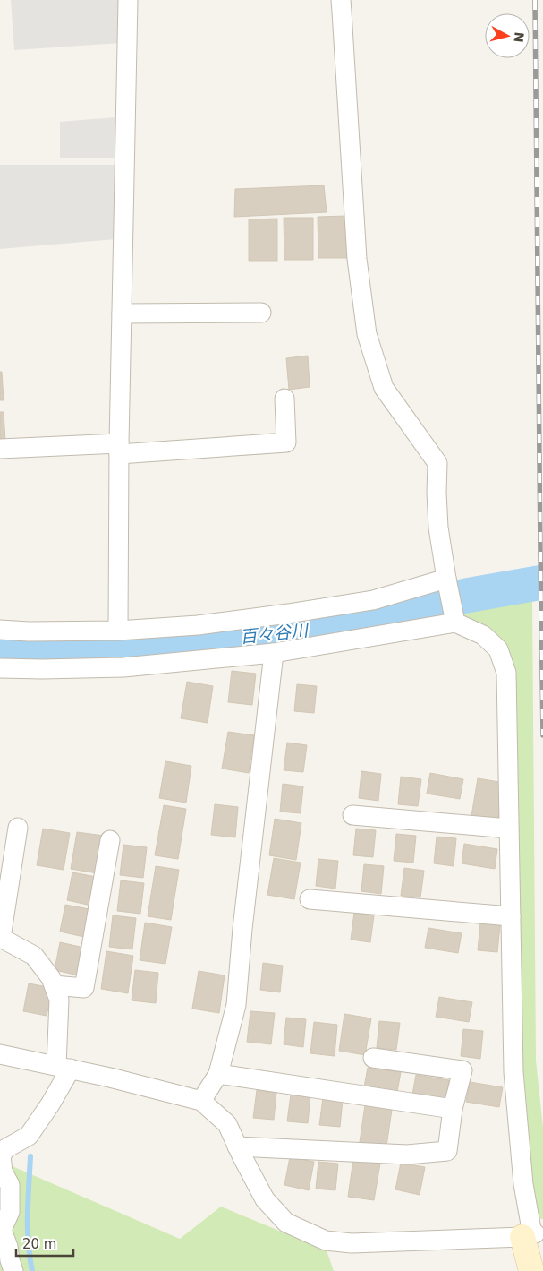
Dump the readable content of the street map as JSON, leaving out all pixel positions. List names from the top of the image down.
{
  "water": ["百々谷川"],
  "scale_bar": "20 m",
  "north": "right"
}
